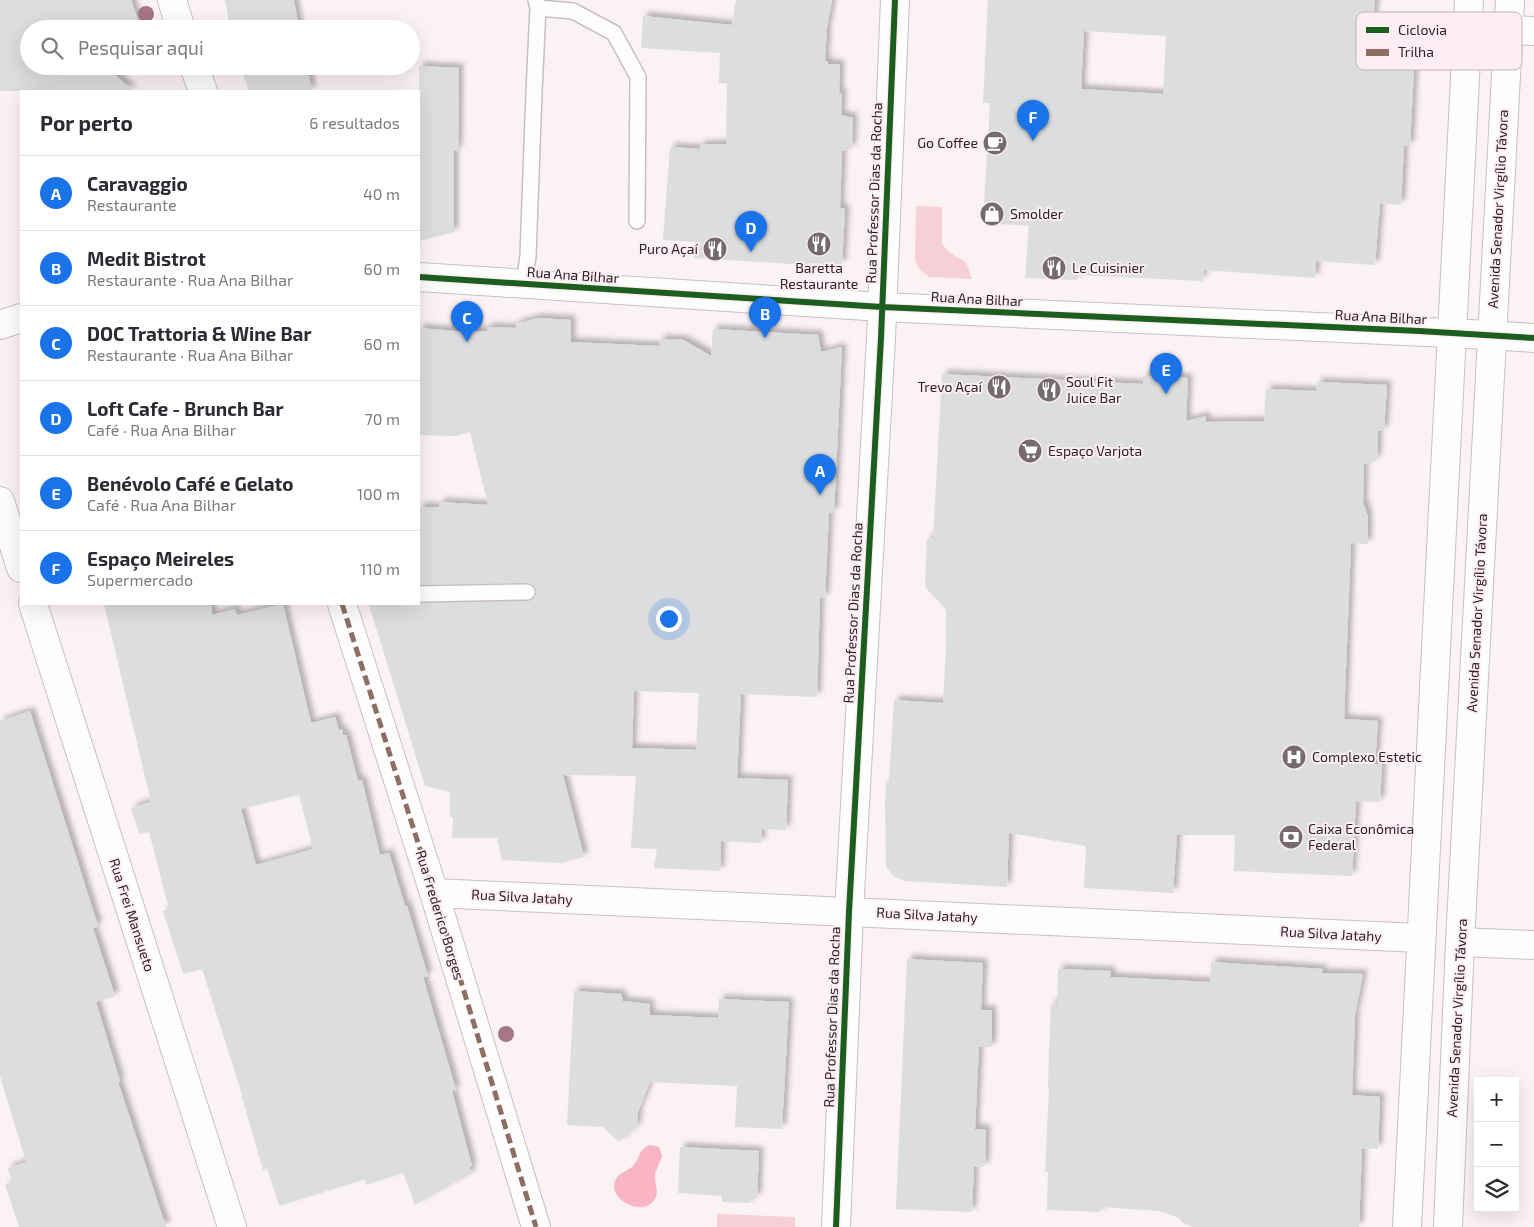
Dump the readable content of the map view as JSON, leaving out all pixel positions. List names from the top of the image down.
{
  "streets": {
    "street": [
      "Rua Professor Dias da Rocha",
      "Avenida Senador Virgílio Távora",
      "Rua Ana Bilhar",
      "Rua Silva Jatahy",
      "Rua Frei Mansueto",
      "Rua Frederico Borges"
    ]
  },
  "crossings": [
    ["Rua Professor Dias da Rocha", "Rua Ana Bilhar"],
    ["Rua Professor Dias da Rocha", "Rua Silva Jatahy"],
    ["Avenida Senador Virgílio Távora", "Rua Ana Bilhar"],
    ["Rua Silva Jatahy", "Rua Frederico Borges"]
  ],
  "places": {
    "cafe": ["Go Coffee"],
    "shop": ["Smolder"],
    "restaurant": [
      "Baretta Restaurante",
      "Puro Açaí",
      "Le Cuisinier",
      "Trevo Açaí",
      "Soul Fit Juice Bar"
    ],
    "supermarket": ["Espaço Varjota"],
    "hospital": ["Complexo Estetic"],
    "bank": ["Caixa Econômica Federal"]
  },
  "legend": ["Ciclovia", "Trilha"],
  "page": {
    "search": "Pesquisar aqui",
    "heading": ["Por perto", "6 resultados"],
    "pins": [
      "F",
      "D",
      "B",
      "C",
      "E",
      "A"
    ],
    "list": [
      {
        "mark": "A",
        "name": "Caravaggio",
        "note": "Restaurante",
        "value": "40 m"
      },
      {
        "mark": "B",
        "name": "Medit Bistrot",
        "note": "Restaurante · Rua Ana Bilhar",
        "value": "60 m"
      },
      {
        "mark": "C",
        "name": "DOC Trattoria & Wine Bar",
        "note": "Restaurante · Rua Ana Bilhar",
        "value": "60 m"
      },
      {
        "mark": "D",
        "name": "Loft Cafe - Brunch Bar",
        "note": "Café · Rua Ana Bilhar",
        "value": "70 m"
      },
      {
        "mark": "E",
        "name": "Benévolo Café e Gelato",
        "note": "Café · Rua Ana Bilhar",
        "value": "100 m"
      },
      {
        "mark": "F",
        "name": "Espaço Meireles",
        "note": "Supermercado",
        "value": "110 m"
      }
    ],
    "map_buttons": ["+", "−"]
  }
}
